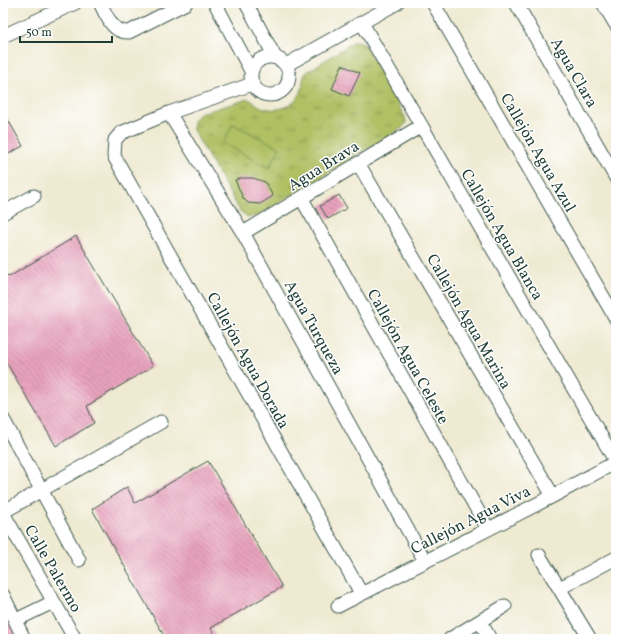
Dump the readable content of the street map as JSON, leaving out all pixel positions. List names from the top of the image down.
{
  "streets": {
    "street": [
      "Agua Clara",
      "Callejón Agua Azul",
      "Agua Brava",
      "Callejón Agua Blanca",
      "Callejón Agua Marina",
      "Agua Turqueza",
      "Callejón Agua Celeste",
      "Callejón Agua Dorada",
      "Callejón Agua Viva",
      "Calle Palermo"
    ]
  },
  "crossings": [
    ["Agua Brava", "Callejón Agua Blanca"],
    ["Agua Brava", "Callejón Agua Marina"],
    ["Agua Brava", "Agua Turqueza"],
    ["Agua Brava", "Callejón Agua Celeste"],
    ["Callejón Agua Blanca", "Callejón Agua Viva"],
    ["Callejón Agua Marina", "Callejón Agua Viva"],
    ["Agua Turqueza", "Callejón Agua Dorada"],
    ["Agua Turqueza", "Callejón Agua Viva"],
    ["Callejón Agua Celeste", "Callejón Agua Viva"],
    ["Callejón Agua Dorada", "Callejón Agua Viva"]
  ],
  "scale_bar": "50 m"
}
